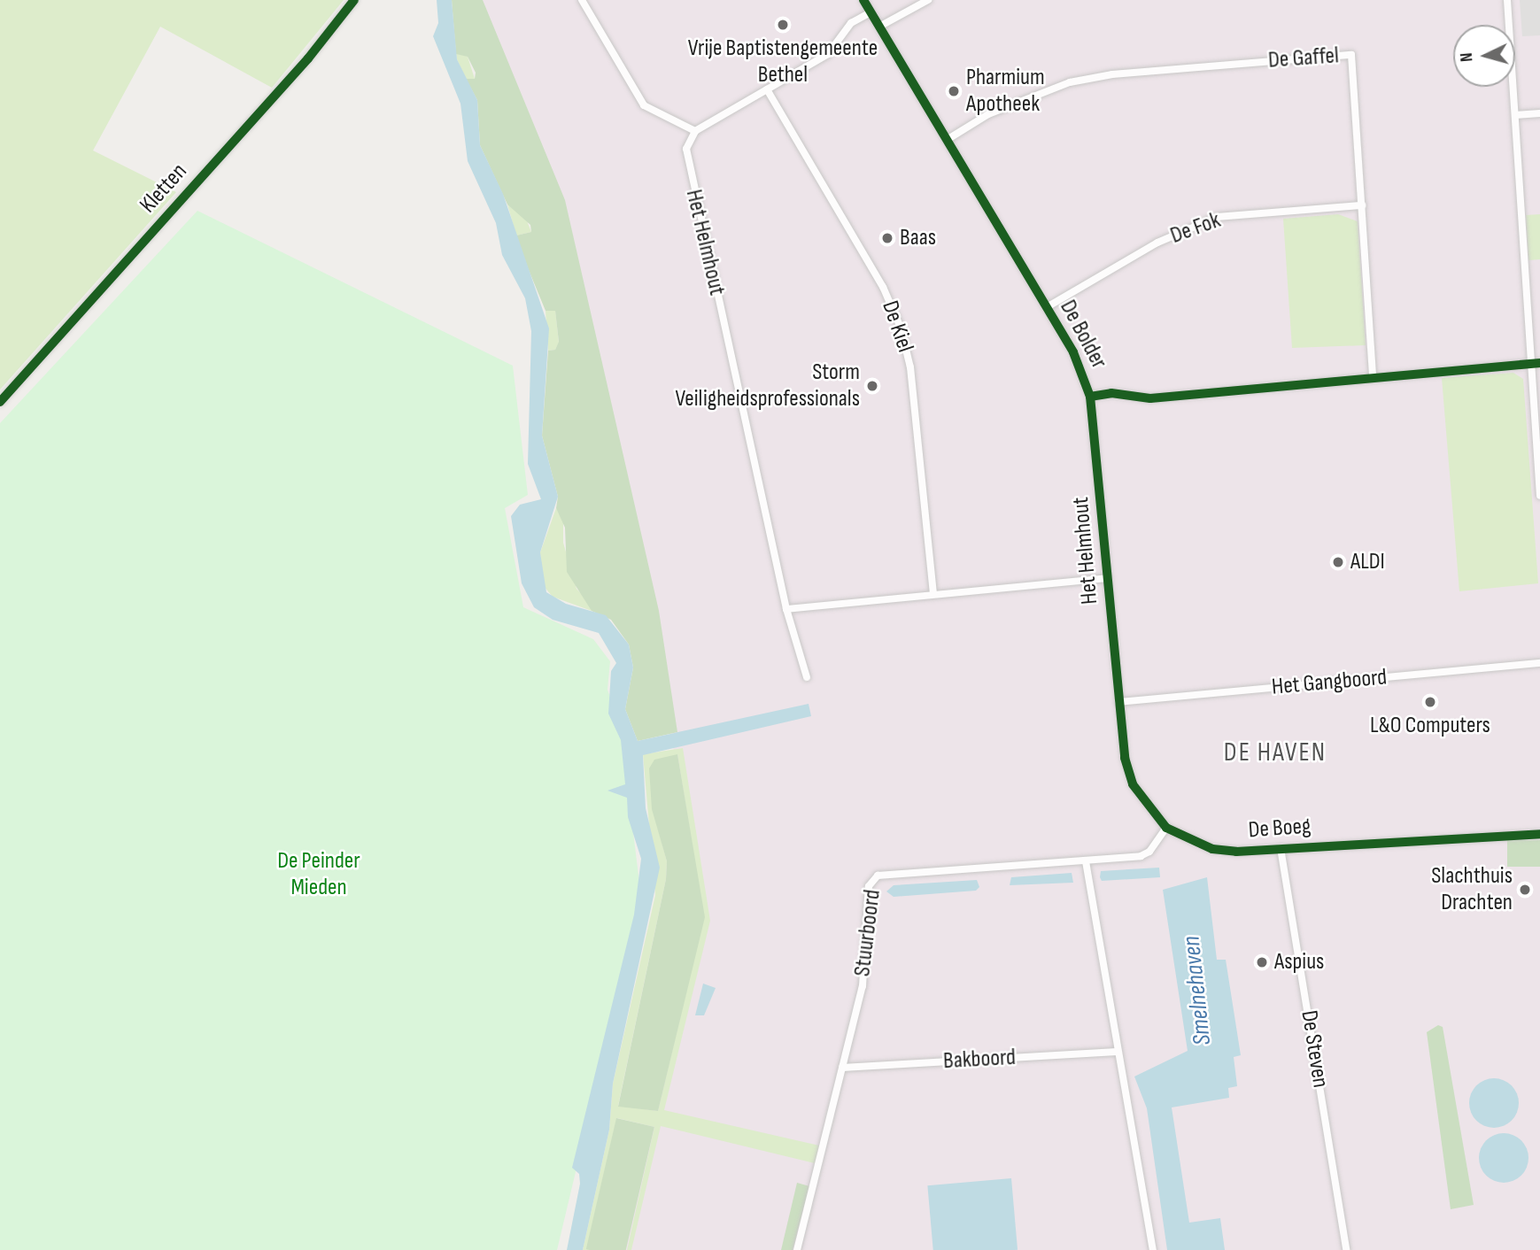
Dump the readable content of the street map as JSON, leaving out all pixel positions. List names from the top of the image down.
{
  "streets": {
    "street": [
      "De Gaffel",
      "Kletten",
      "De Fok",
      "Het Helmhout",
      "De Kiel",
      "De Bolder",
      "Het Gangboord",
      "De Boeg",
      "Stuurboord",
      "De Steven",
      "Bakboord"
    ]
  },
  "crossings": [
    ["De Gaffel", "De Fok"],
    ["De Gaffel", "De Bolder"],
    ["De Fok", "De Bolder"],
    ["Het Helmhout", "De Kiel"],
    ["Het Helmhout", "De Bolder"],
    ["Het Helmhout", "Het Gangboord"],
    ["Het Helmhout", "De Boeg"],
    ["Het Gangboord", "De Boeg"],
    ["De Boeg", "Stuurboord"],
    ["De Boeg", "De Steven"],
    ["Stuurboord", "Bakboord"]
  ],
  "districts": ["DE HAVEN"],
  "water": ["Smelnehaven"],
  "parks": ["De Peinder Mieden"],
  "places": [
    "Vrije Baptistengemeente Bethel",
    "Pharmium Apotheek",
    "Baas",
    "Storm Veiligheidsprofessionals",
    "ALDI",
    "L&O Computers",
    "Slachthuis Drachten",
    "Aspius"
  ],
  "north": "left"
}
